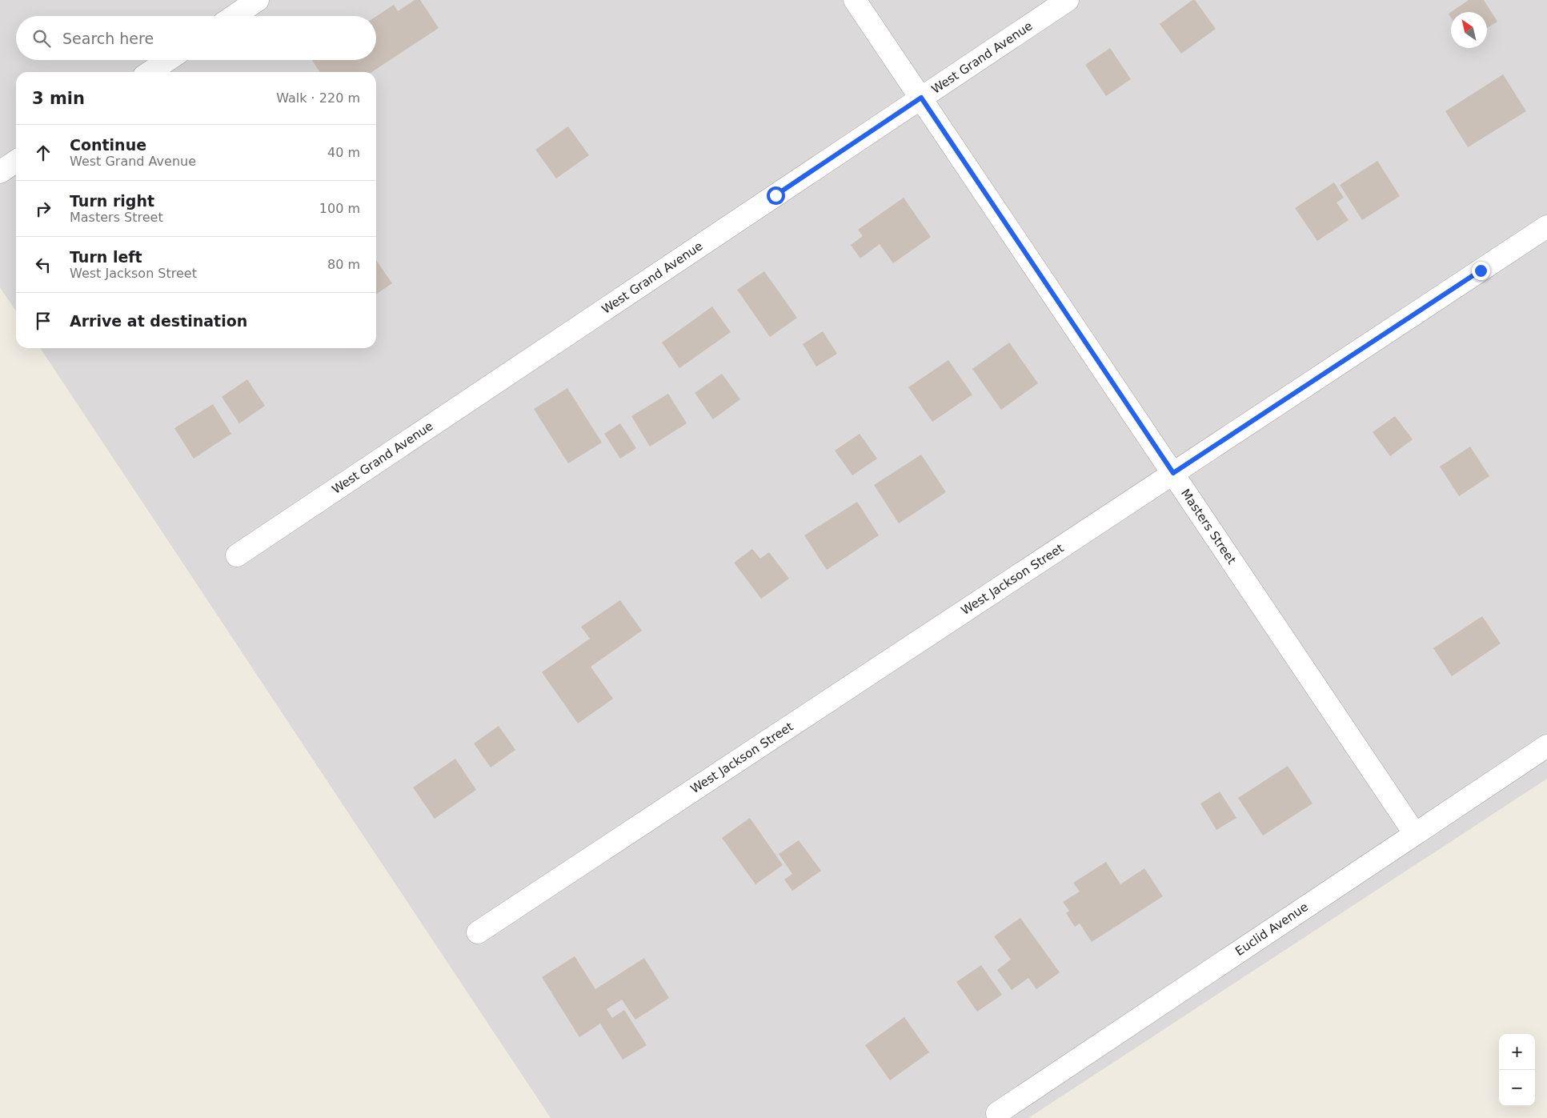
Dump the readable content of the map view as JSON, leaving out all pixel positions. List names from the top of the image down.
{
  "streets": {
    "street": [
      "West Grand Avenue",
      "Masters Street",
      "West Jackson Street",
      "Euclid Avenue"
    ]
  },
  "crossings": [
    ["West Grand Avenue", "Masters Street"],
    ["Masters Street", "West Jackson Street"],
    ["Masters Street", "Euclid Avenue"]
  ],
  "north": "top left",
  "page": {
    "search": "Search here",
    "heading": ["3 min", "Walk · 220 m"],
    "list": [
      ["Continue", "West Grand Avenue", "40 m"],
      ["Turn right", "Masters Street", "100 m"],
      ["Turn left", "West Jackson Street", "80 m"],
      "Arrive at destination"
    ],
    "map_buttons": ["+", "−"]
  }
}
